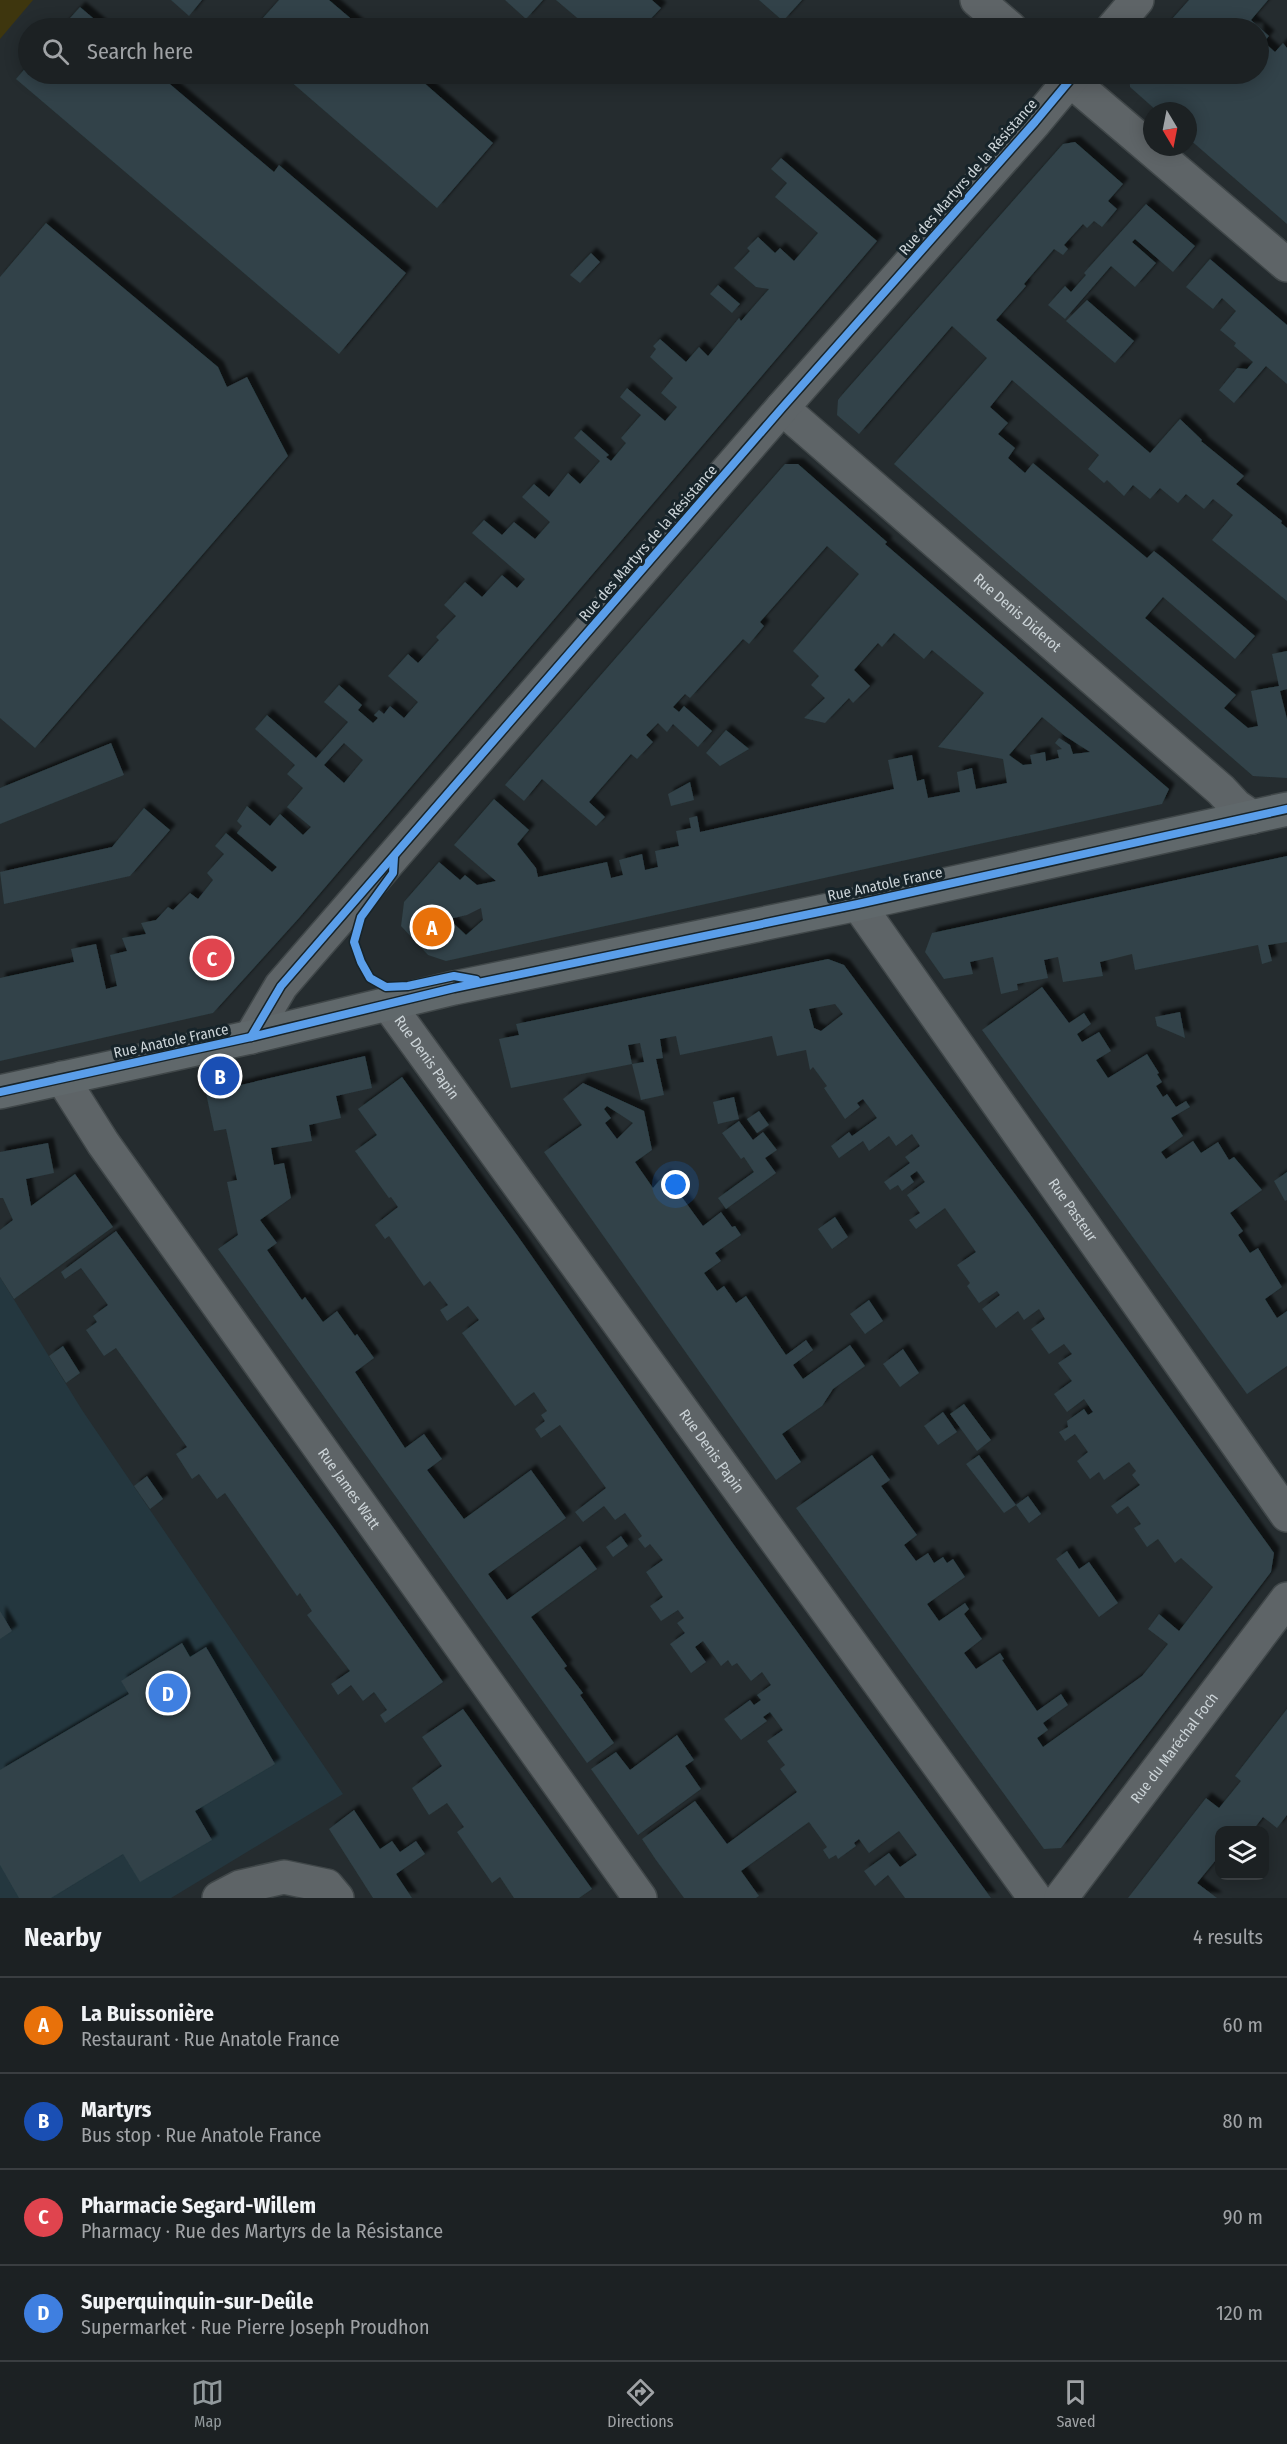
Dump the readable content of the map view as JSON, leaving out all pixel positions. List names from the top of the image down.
{
  "streets": {
    "street": [
      "Rue des Martyrs de la Résistance",
      "Rue Denis Diderot",
      "Rue Anatole France",
      "Rue Denis Papin",
      "Rue Pasteur",
      "Rue James Watt",
      "Rue du Maréchal Foch"
    ]
  },
  "crossings": [
    ["Rue des Martyrs de la Résistance", "Rue Denis Diderot"],
    ["Rue des Martyrs de la Résistance", "Rue Anatole France"],
    ["Rue Denis Diderot", "Rue Anatole France"],
    ["Rue Anatole France", "Rue Denis Papin"],
    ["Rue Anatole France", "Rue Pasteur"],
    ["Rue Anatole France", "Rue James Watt"]
  ],
  "north": "bottom",
  "page": {
    "search": "Search here",
    "pins": [
      "A",
      "C",
      "B",
      "D"
    ],
    "heading": ["Nearby", "4 results"],
    "list": [
      {
        "mark": "A",
        "name": "La Buissonière",
        "note": "Restaurant · Rue Anatole France",
        "value": "60 m"
      },
      {
        "mark": "B",
        "name": "Martyrs",
        "note": "Bus stop · Rue Anatole France",
        "value": "80 m"
      },
      {
        "mark": "C",
        "name": "Pharmacie Segard-Willem",
        "note": "Pharmacy · Rue des Martyrs de la Résistance",
        "value": "90 m"
      },
      {
        "mark": "D",
        "name": "Superquinquin-sur-Deûle",
        "note": "Supermarket · Rue Pierre Joseph Proudhon",
        "value": "120 m"
      }
    ],
    "nav": ["Map", "Directions", "Saved"]
  }
}
